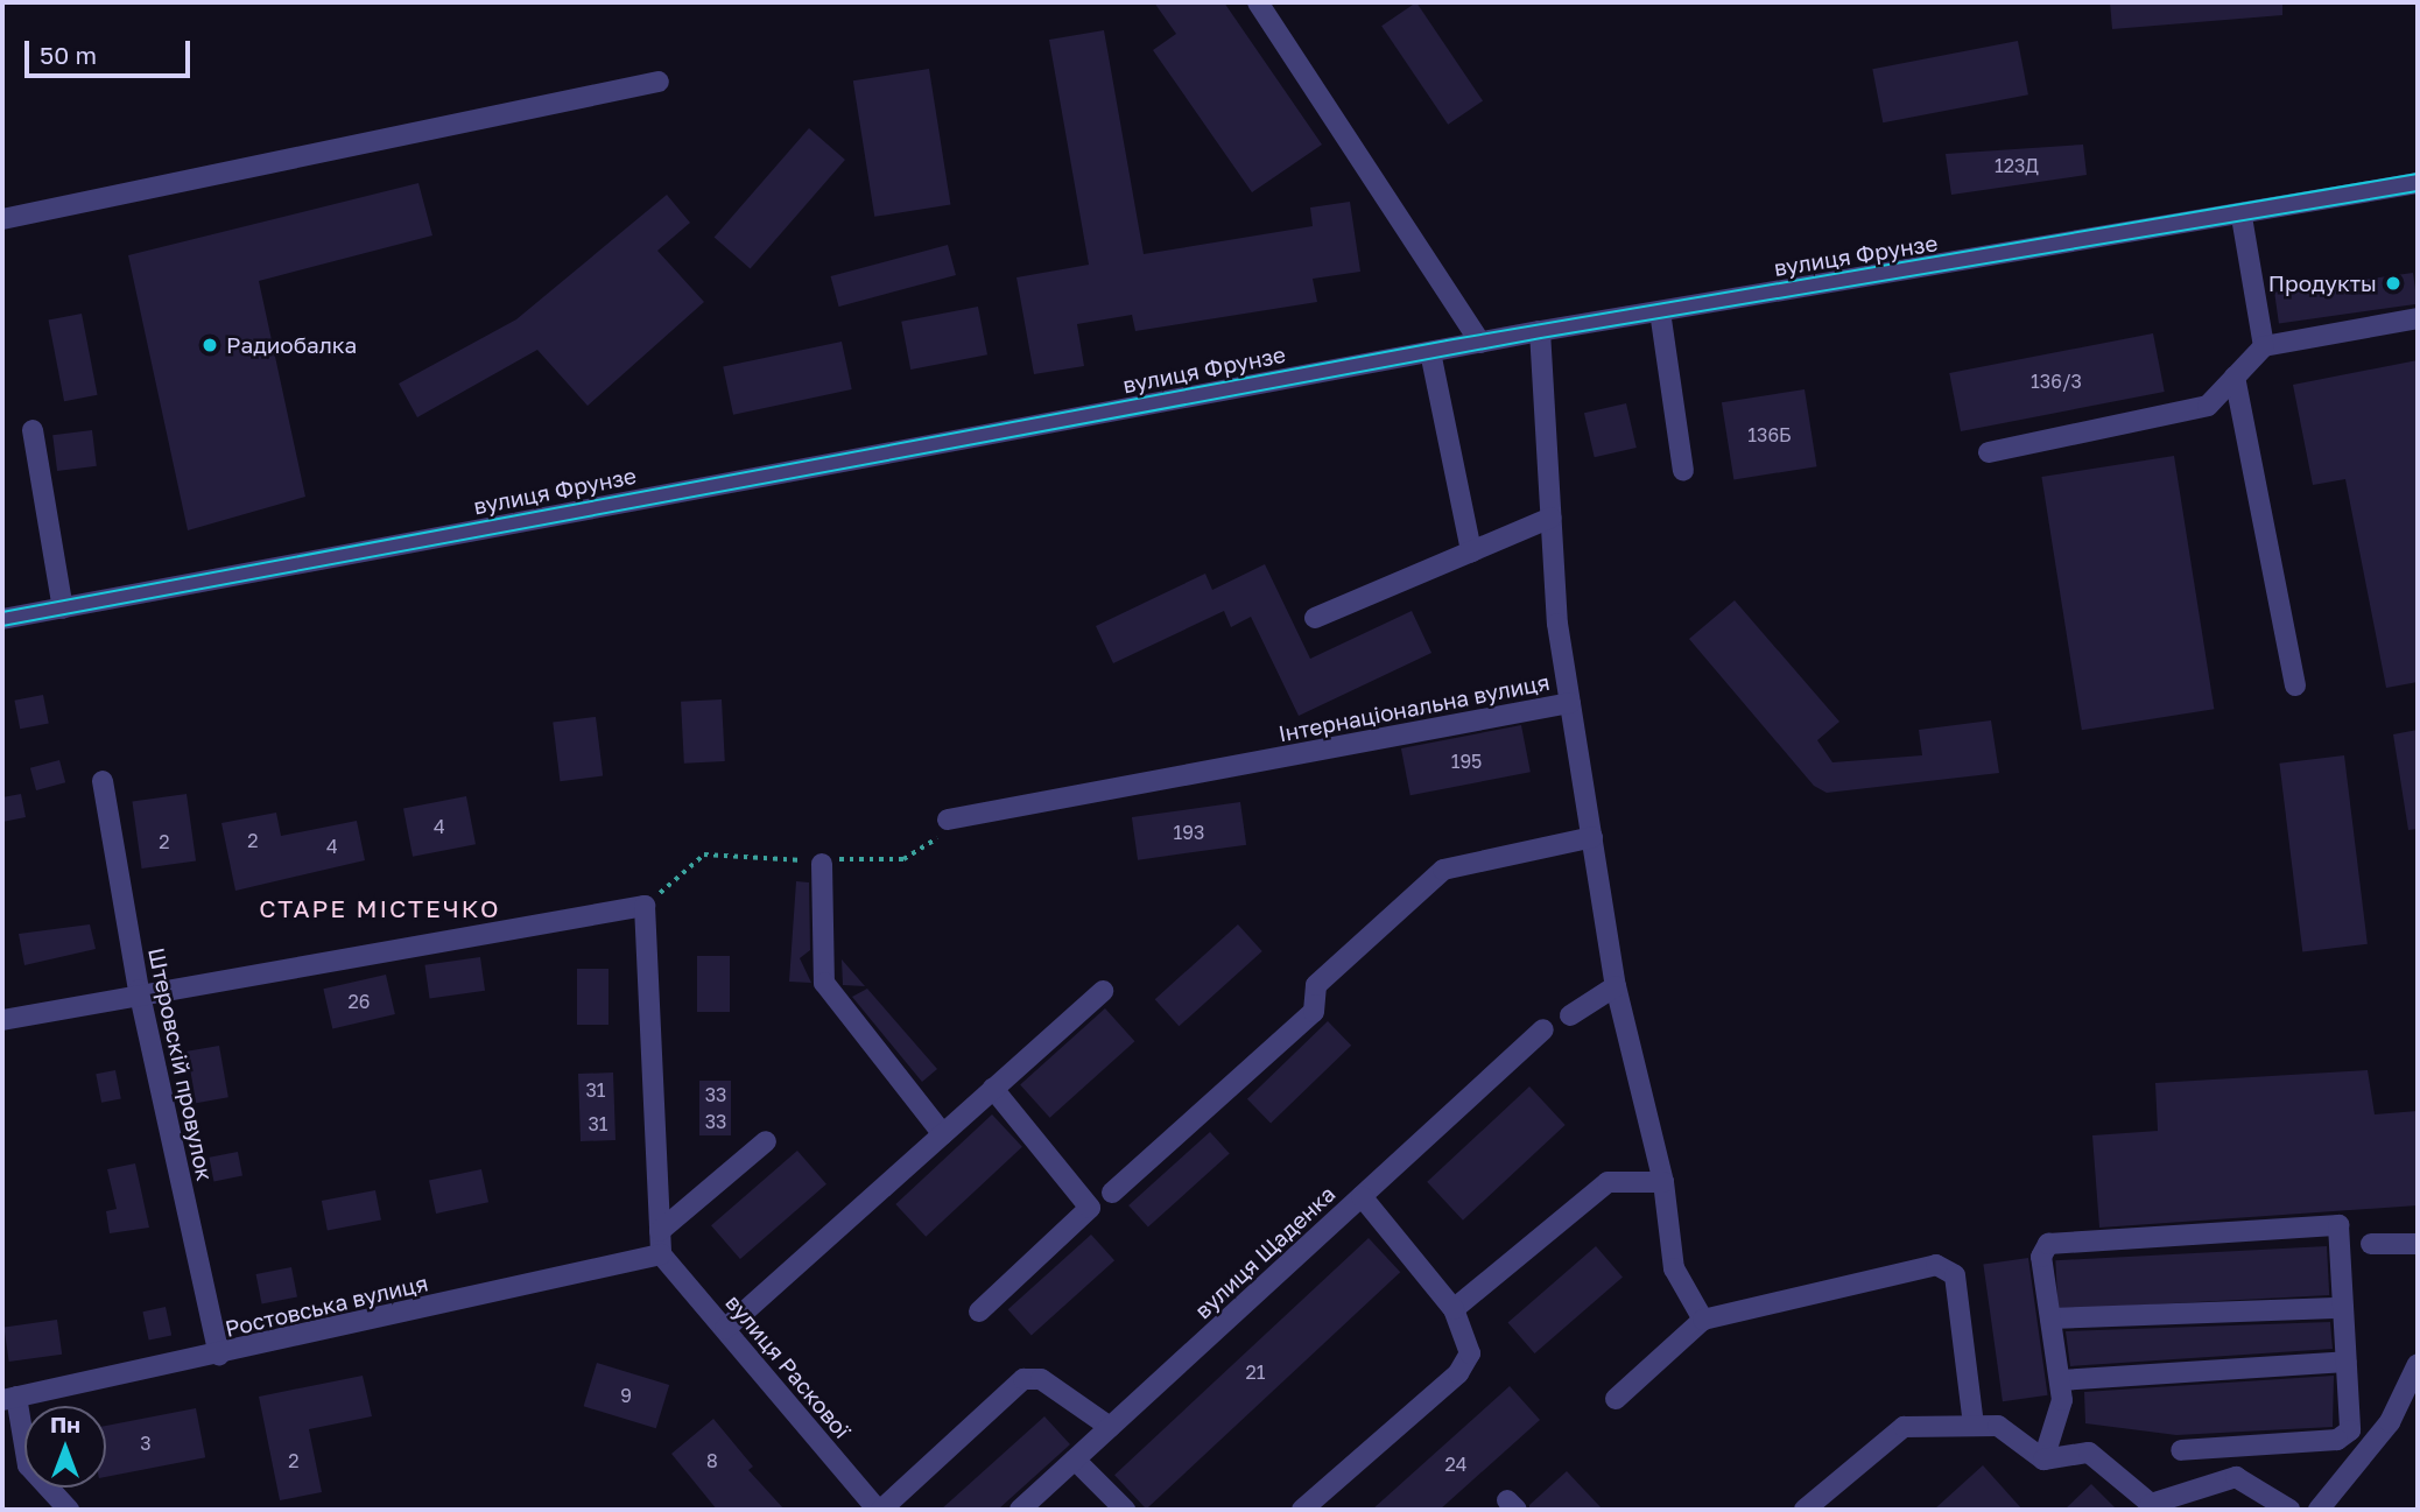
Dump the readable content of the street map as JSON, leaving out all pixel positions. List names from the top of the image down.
{
  "streets": {
    "street": [
      "вулиця Фрунзе",
      "Інтернаціональна вулиця",
      "Штеровскій провулок",
      "вулиця Щаденка",
      "Ростовська вулиця",
      "вулиця Раскової"
    ]
  },
  "crossings": [
    ["вулиця Фрунзе", "Інтернаціональна вулиця"],
    ["Штеровскій провулок", "Ростовська вулиця"],
    ["Ростовська вулиця", "вулиця Раскової"]
  ],
  "districts": ["СТАРЕ МІСТЕЧКО"],
  "places": ["Продукты", "Радиобалка"],
  "house_numbers": [
    "123Д",
    "136/3",
    "136Б",
    "195",
    "4",
    "193",
    "2",
    "2",
    "4",
    "26",
    "31",
    "33",
    "33",
    "31",
    "21",
    "9",
    "3",
    "2",
    "8",
    "24"
  ],
  "scale_bar": "50 m",
  "north": "top"
}
